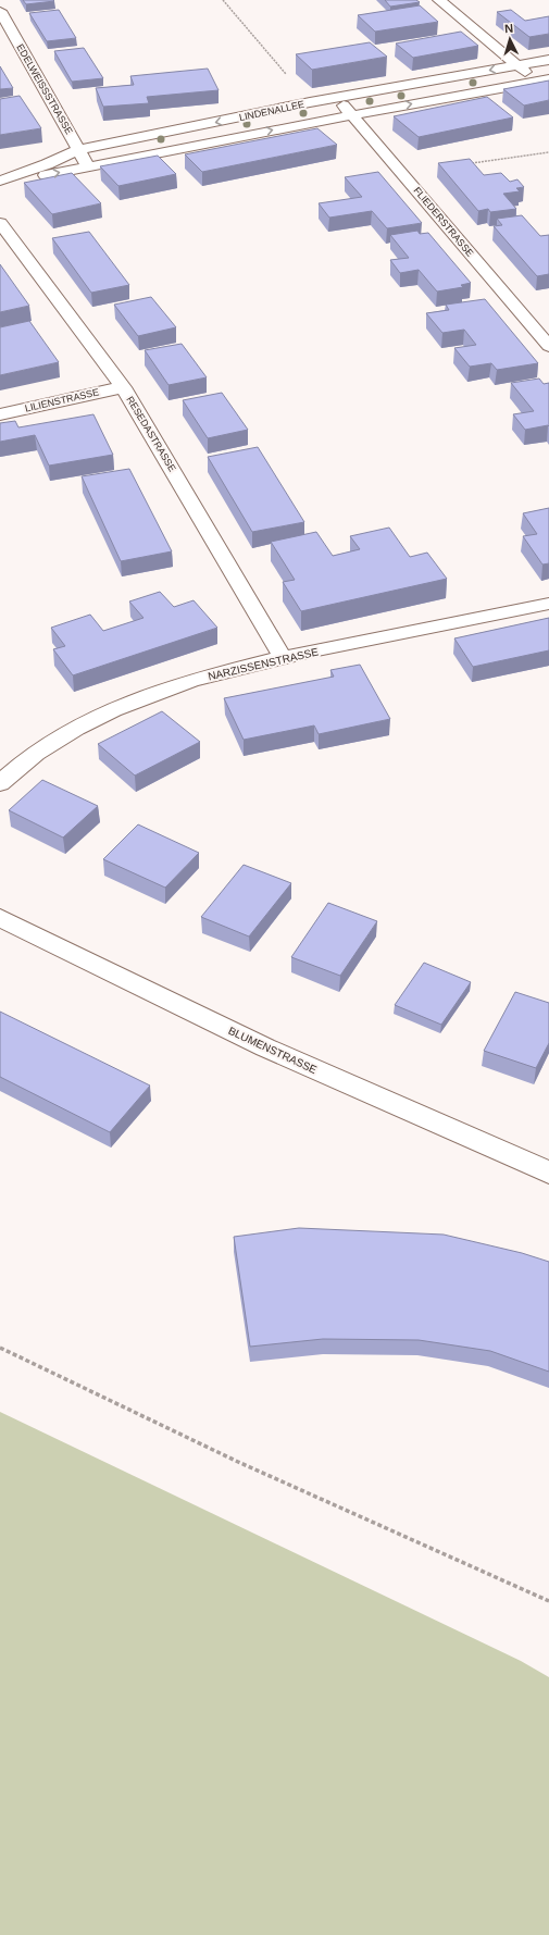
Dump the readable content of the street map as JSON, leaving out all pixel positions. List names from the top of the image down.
{
  "streets": {
    "street": [
      "EDELWEISSSTRASSE",
      "LINDENALLEE",
      "FLIEDERSTRASSE",
      "LILIENSTRASSE",
      "RESEDASTRASSE",
      "NARZISSENSTRASSE",
      "BLUMENSTRASSE"
    ]
  },
  "crossings": [
    ["EDELWEISSSTRASSE", "LINDENALLEE"],
    ["LINDENALLEE", "FLIEDERSTRASSE"],
    ["LILIENSTRASSE", "RESEDASTRASSE"],
    ["RESEDASTRASSE", "NARZISSENSTRASSE"]
  ],
  "north": "top"
}
